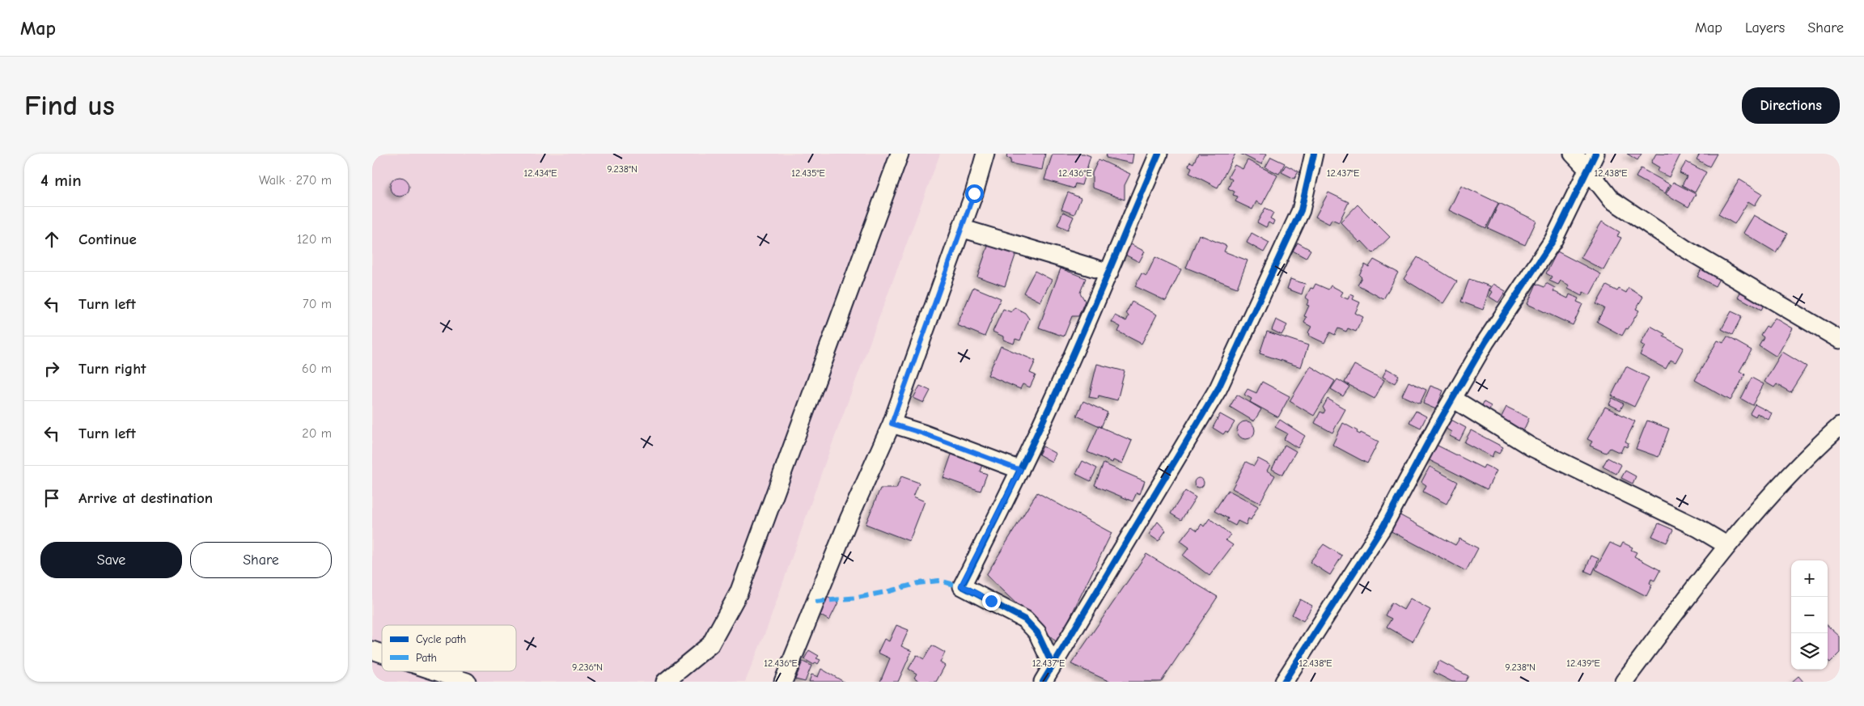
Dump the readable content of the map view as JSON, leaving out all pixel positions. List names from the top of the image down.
{
  "legend": ["Cycle path", "Path"],
  "page": {
    "header": "Map",
    "nav": ["Map", "Layers", "Share"],
    "buttons": [
      "Directions",
      ["Save", "Share"]
    ],
    "title": "Find us",
    "heading": ["4 min", "Walk · 270 m"],
    "list": [
      ["Continue", "120 m"],
      ["Turn left", "70 m"],
      ["Turn right", "60 m"],
      ["Turn left", "20 m"],
      "Arrive at destination"
    ],
    "map_buttons": ["+", "−"]
  },
  "coordinates": [
    "9.238°N",
    "12.436°E",
    "12.434°E",
    "12.435°E",
    "12.437°E",
    "12.438°E",
    "12.439°E",
    "9.236°N"
  ]
}
